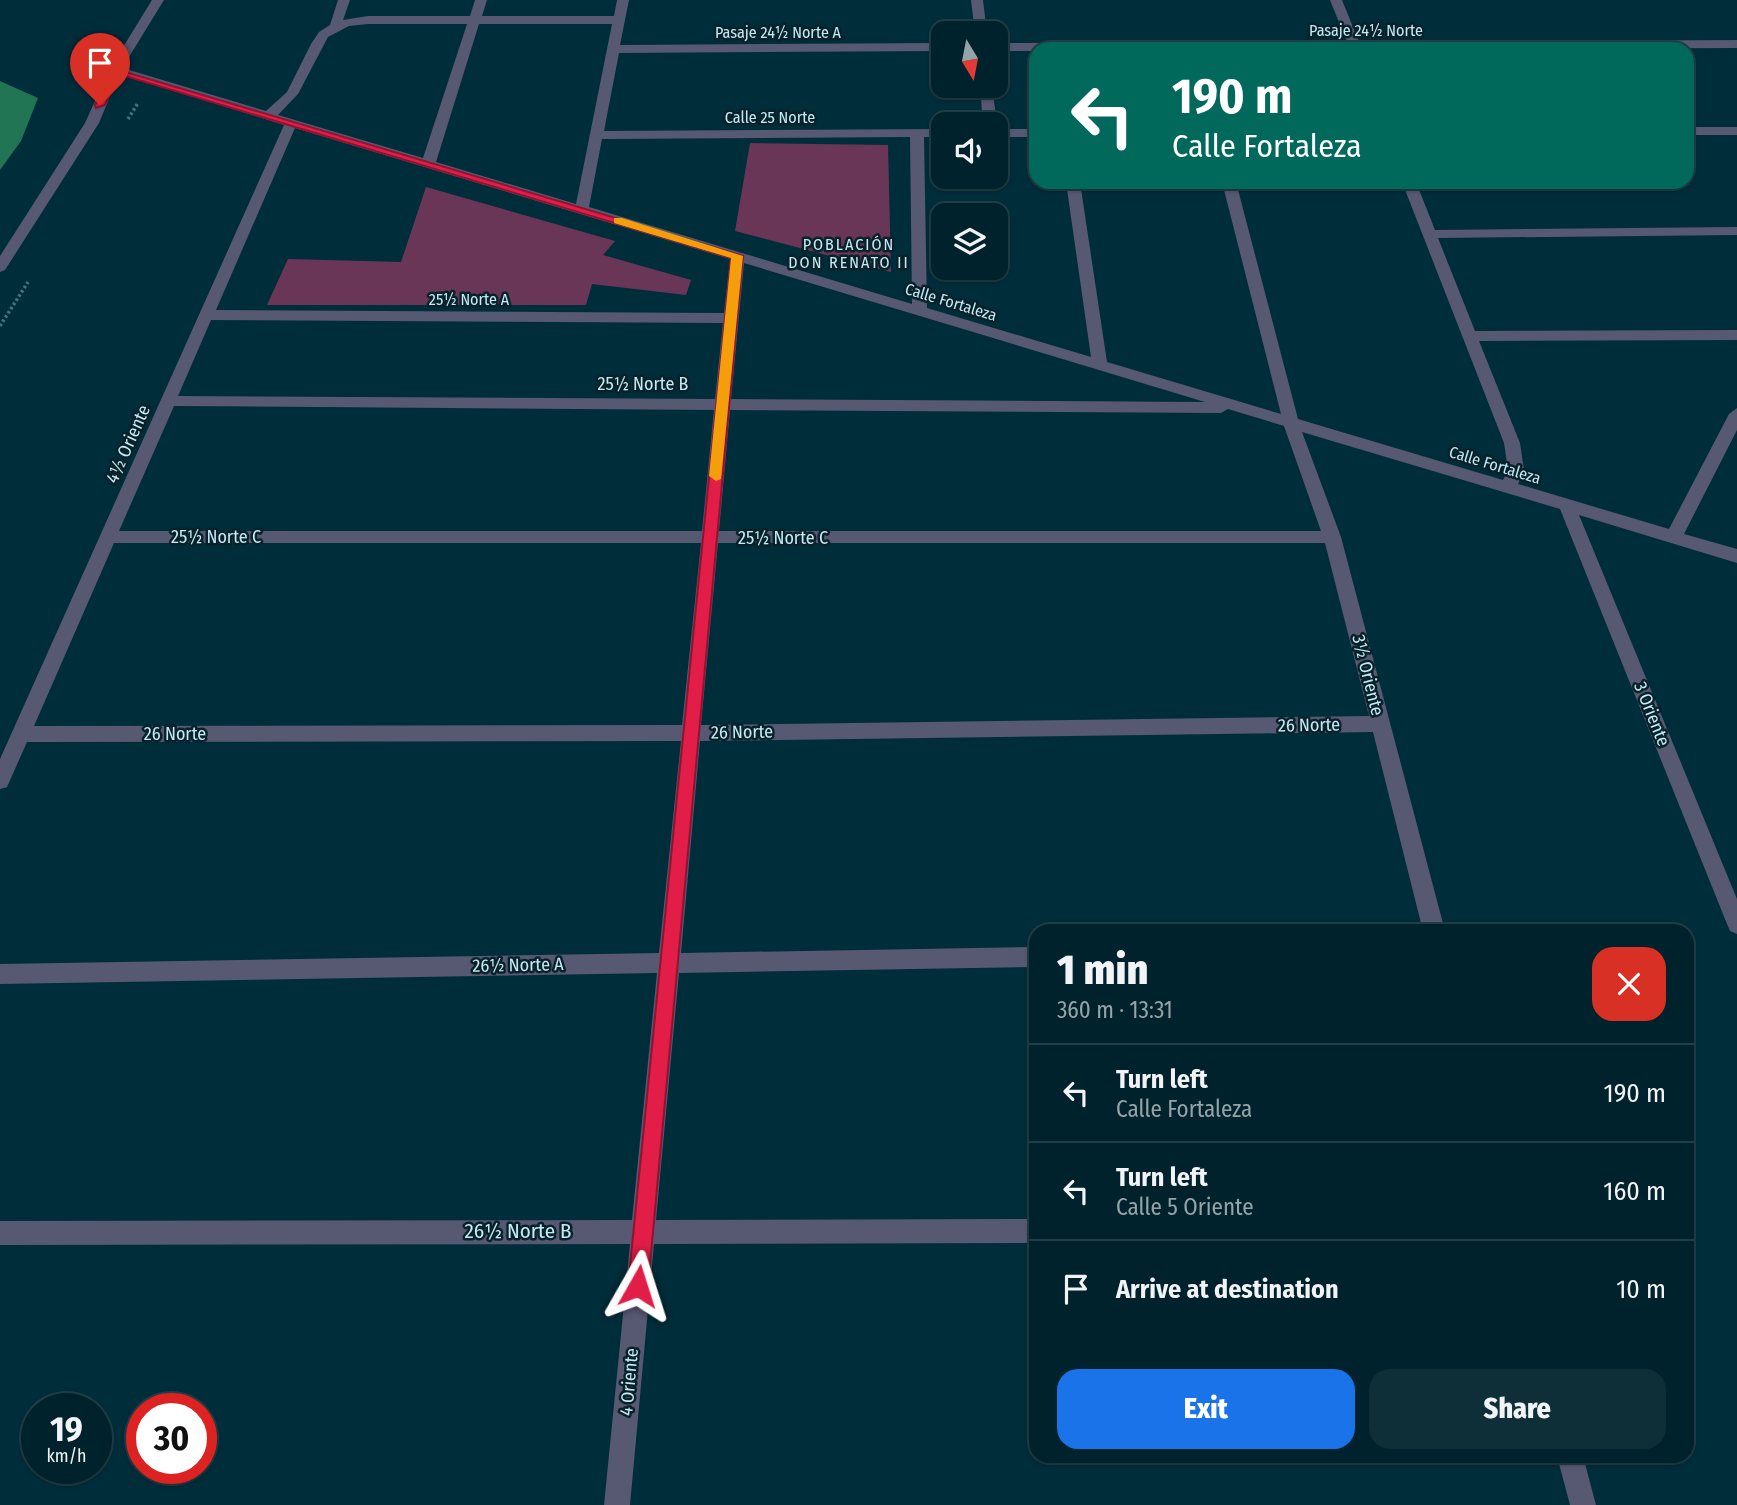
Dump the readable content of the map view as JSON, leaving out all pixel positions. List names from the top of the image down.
{
  "streets": {
    "street": [
      "Pasaje 24½ Norte",
      "Pasaje 24½ Norte A",
      "Calle 25 Norte",
      "25½ Norte A",
      "Calle Fortaleza",
      "25½ Norte B",
      "4½ Oriente",
      "25½ Norte C",
      "3½ Oriente",
      "3 Oriente",
      "26 Norte",
      "26½ Norte A",
      "26½ Norte B",
      "4 Oriente"
    ]
  },
  "crossings": [
    ["25½ Norte A", "4½ Oriente"],
    ["25½ Norte A", "4 Oriente"],
    ["Calle Fortaleza", "25½ Norte B"],
    ["Calle Fortaleza", "4½ Oriente"],
    ["Calle Fortaleza", "3½ Oriente"],
    ["Calle Fortaleza", "3 Oriente"],
    ["Calle Fortaleza", "4 Oriente"],
    ["25½ Norte B", "4½ Oriente"],
    ["25½ Norte B", "4 Oriente"],
    ["4½ Oriente", "25½ Norte C"],
    ["4½ Oriente", "26 Norte"],
    ["25½ Norte C", "3½ Oriente"],
    ["25½ Norte C", "4 Oriente"],
    ["3½ Oriente", "26 Norte"],
    ["26 Norte", "4 Oriente"],
    ["26½ Norte A", "4 Oriente"],
    ["26½ Norte B", "4 Oriente"]
  ],
  "districts": ["POBLACIÓN DON RENATO II"],
  "north": "bottom",
  "page": {
    "turn": ["190 m", "Calle Fortaleza"],
    "heading": ["1 min", "360 m · 13:31"],
    "list": [
      {
        "name": "Turn left",
        "note": "Calle Fortaleza",
        "value": "190 m"
      },
      {
        "name": "Turn left",
        "note": "Calle 5 Oriente",
        "value": "160 m"
      },
      {
        "name": "Arrive at destination",
        "value": "10 m"
      }
    ],
    "buttons": ["Exit", "Share"],
    "speed": "19 km/h",
    "limit": "30"
  }
}
